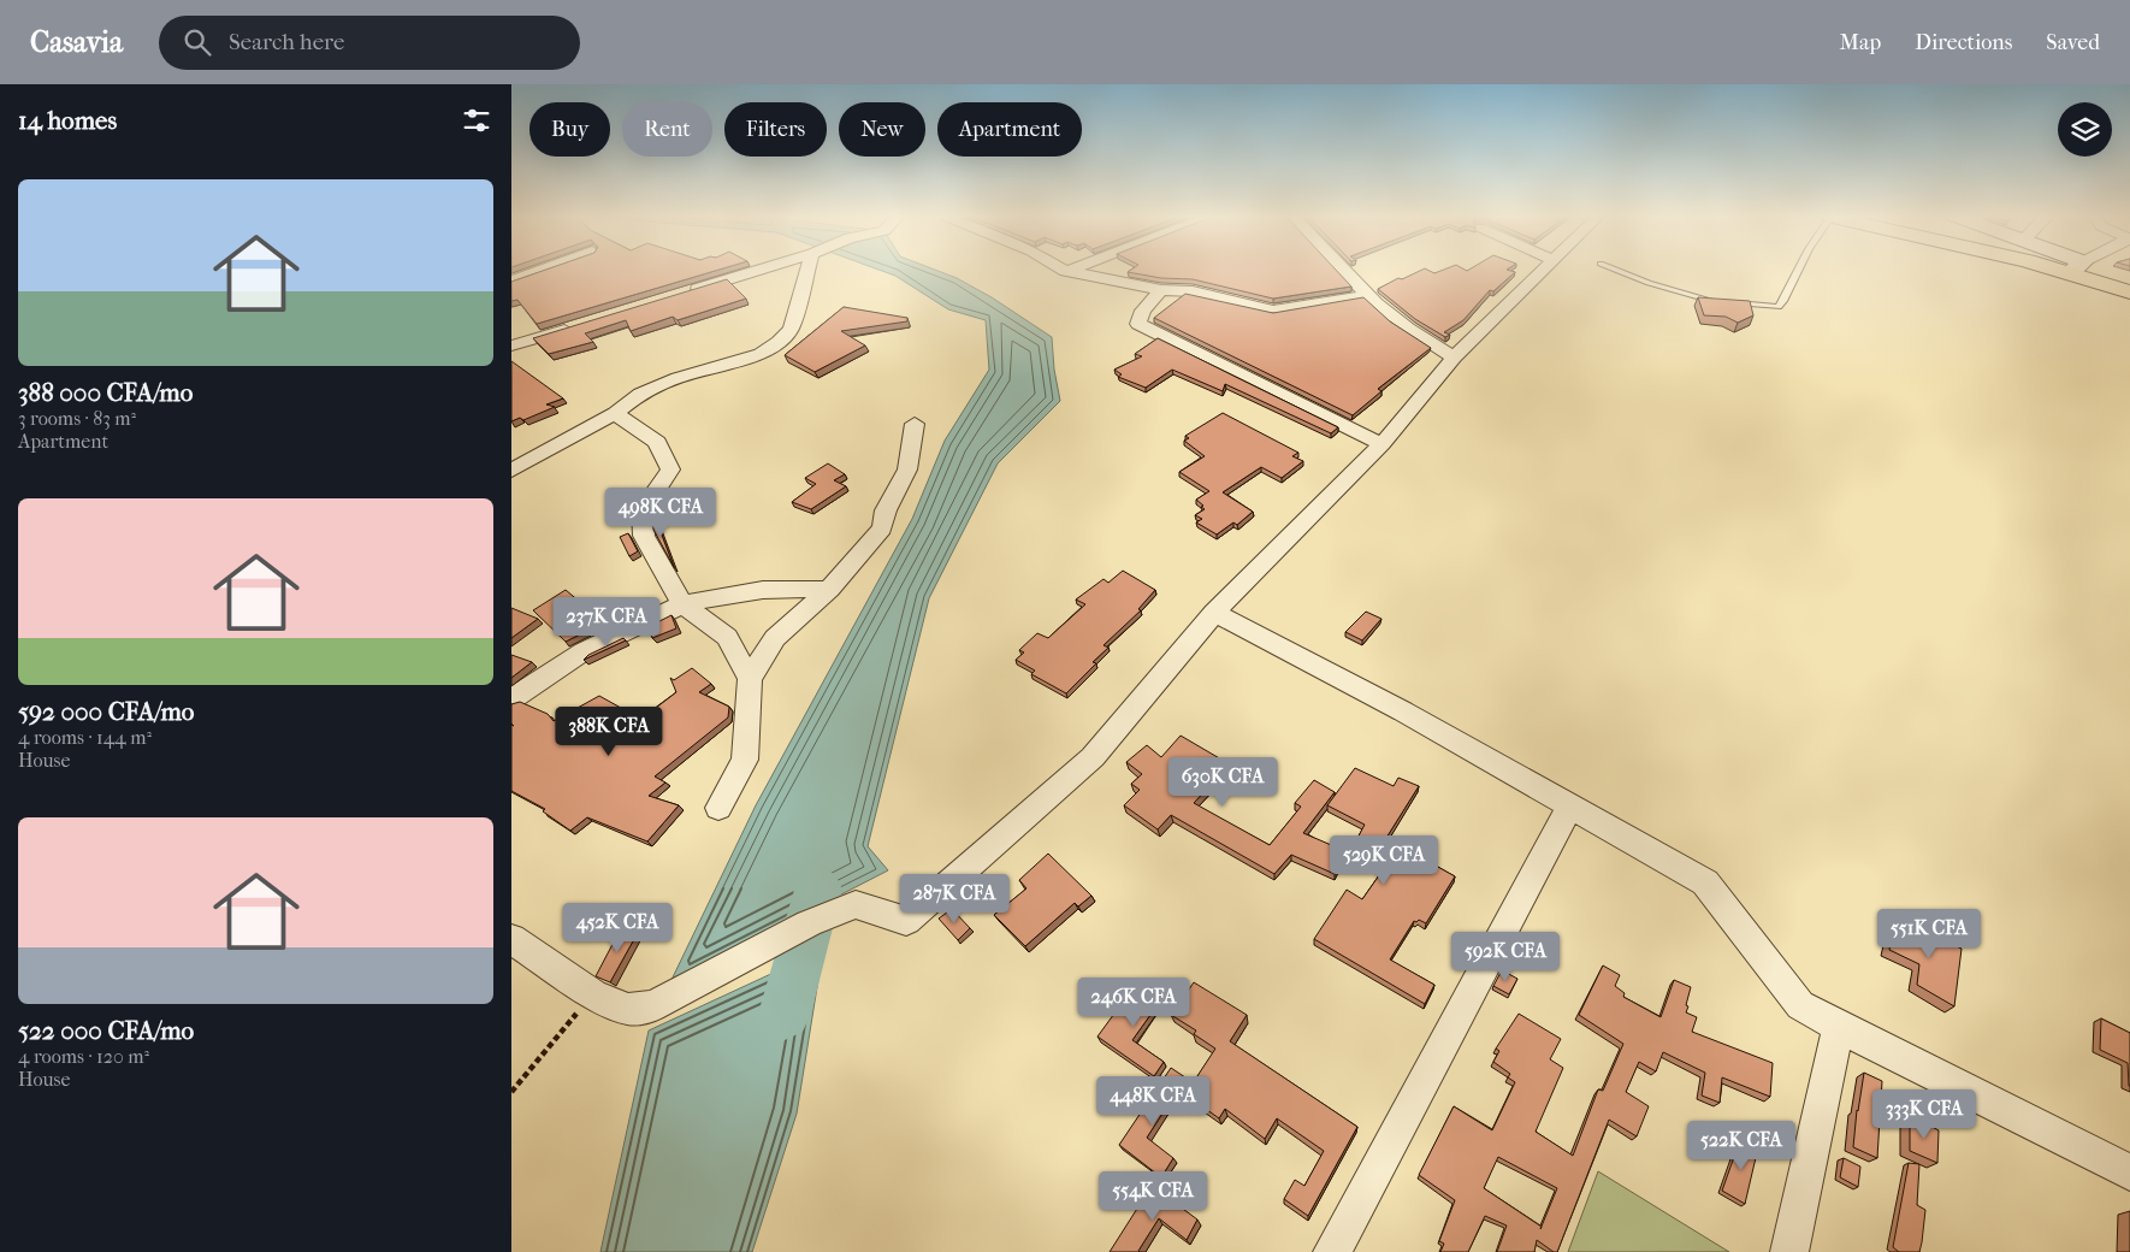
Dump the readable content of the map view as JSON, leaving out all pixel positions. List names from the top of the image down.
{
  "page": {
    "header": "Casavia",
    "search": "Search here",
    "nav": ["Map", "Directions", "Saved"],
    "heading": "14 homes",
    "chip": [
      "Buy",
      "Rent",
      "Filters",
      "New",
      "Apartment"
    ],
    "list": [
      {
        "name": "388 000 CFA/mo",
        "note": "3 rooms · 83 m² · Apartment"
      },
      {
        "name": "592 000 CFA/mo",
        "note": "4 rooms · 144 m² · House"
      },
      {
        "name": "522 000 CFA/mo",
        "note": "4 rooms · 120 m² · House"
      }
    ],
    "price": [
      "498K CFA",
      "237K CFA",
      "388K CFA",
      "630K CFA",
      "529K CFA",
      "287K CFA",
      "452K CFA",
      "551K CFA",
      "592K CFA",
      "246K CFA",
      "448K CFA",
      "333K CFA",
      "522K CFA",
      "554K CFA"
    ]
  }
}
